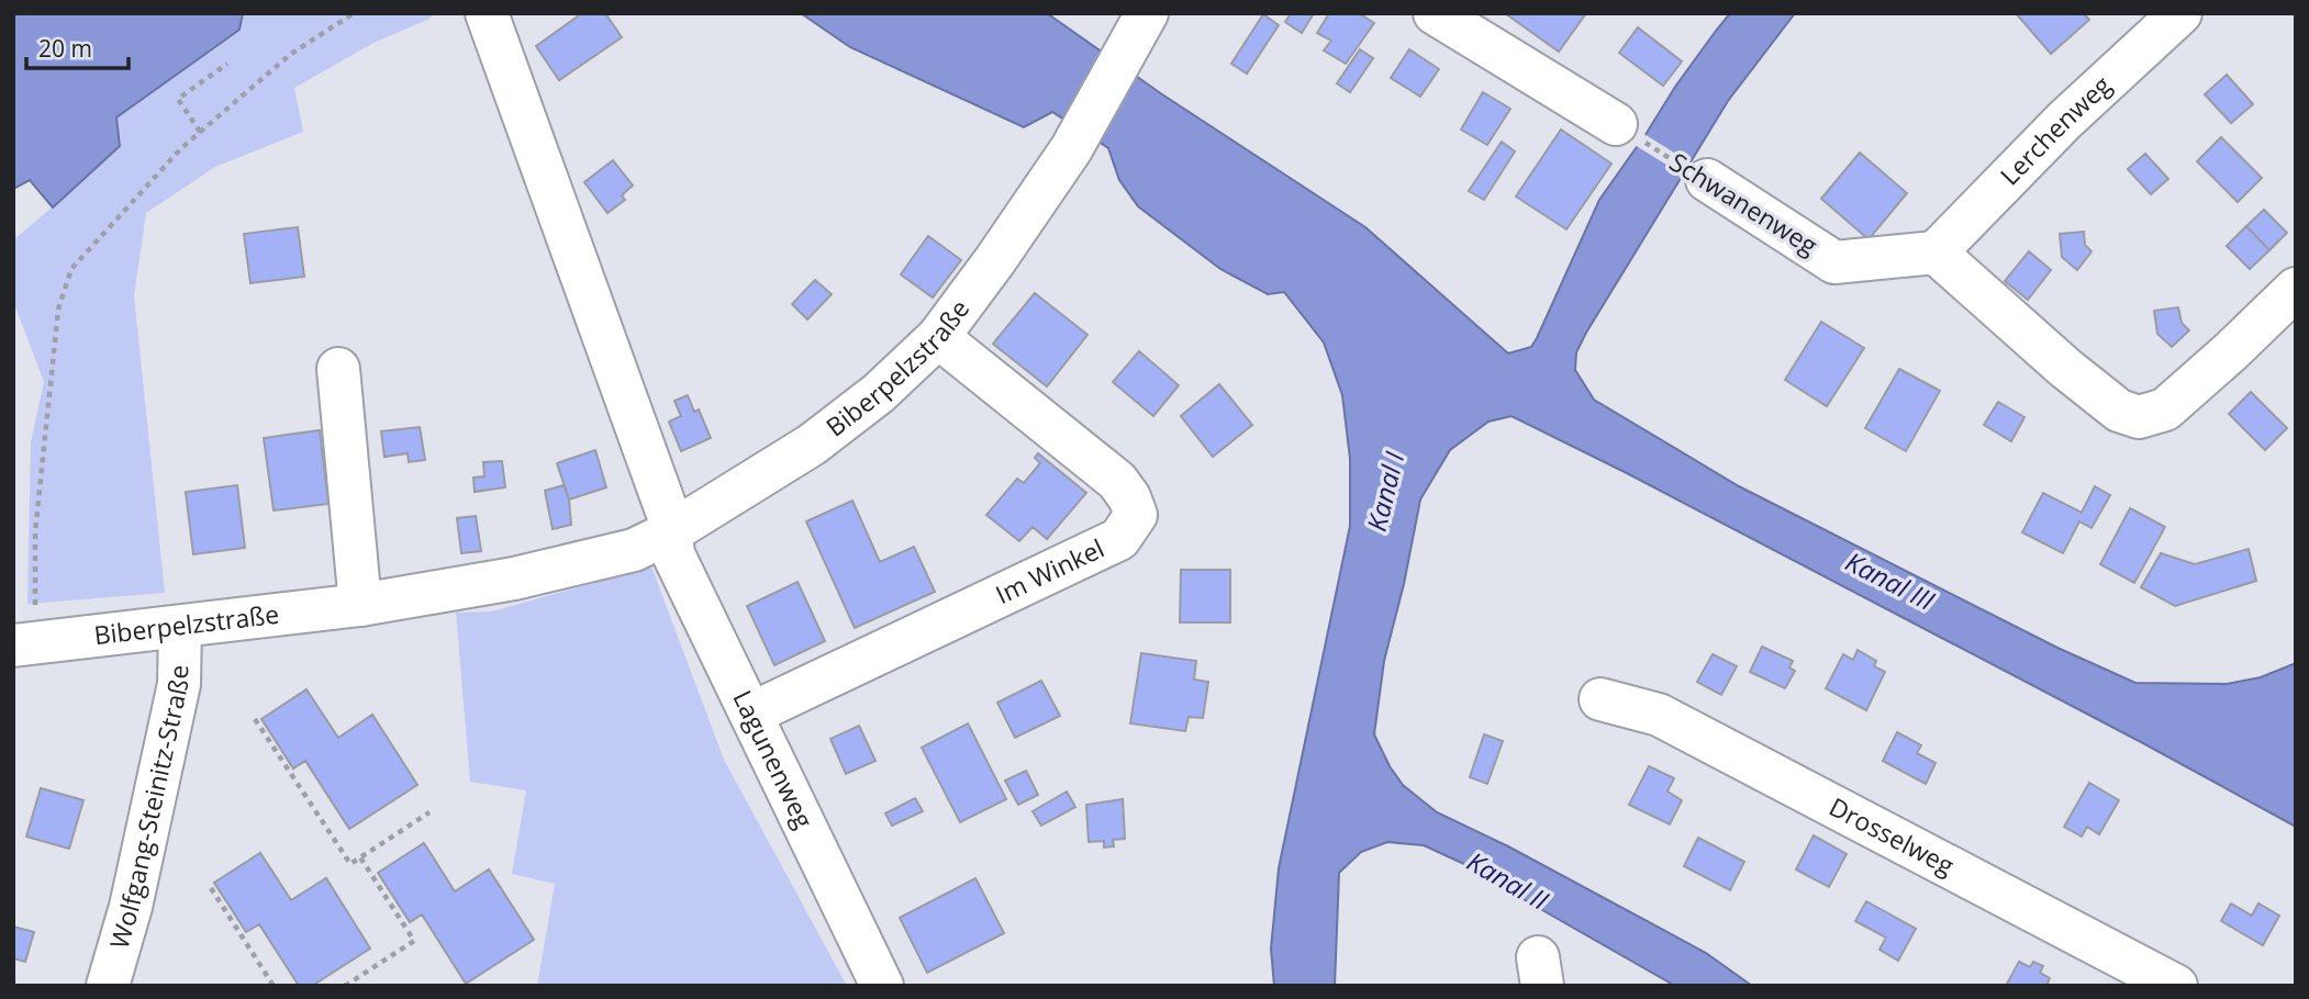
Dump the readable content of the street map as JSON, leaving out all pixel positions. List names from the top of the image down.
{
  "streets": {
    "street": [
      "Lerchenweg",
      "Schwanenweg",
      "Biberpelzstraße",
      "Im Winkel",
      "Lagunenweg",
      "Wolfgang-Steinitz-Straße",
      "Drosselweg"
    ]
  },
  "crossings": [
    ["Lerchenweg", "Schwanenweg"],
    ["Biberpelzstraße", "Im Winkel"],
    ["Biberpelzstraße", "Lagunenweg"],
    ["Biberpelzstraße", "Wolfgang-Steinitz-Straße"],
    ["Im Winkel", "Lagunenweg"]
  ],
  "water": ["Kanal I", "Kanal III", "Kanal II"],
  "scale_bar": "20 m"
}
